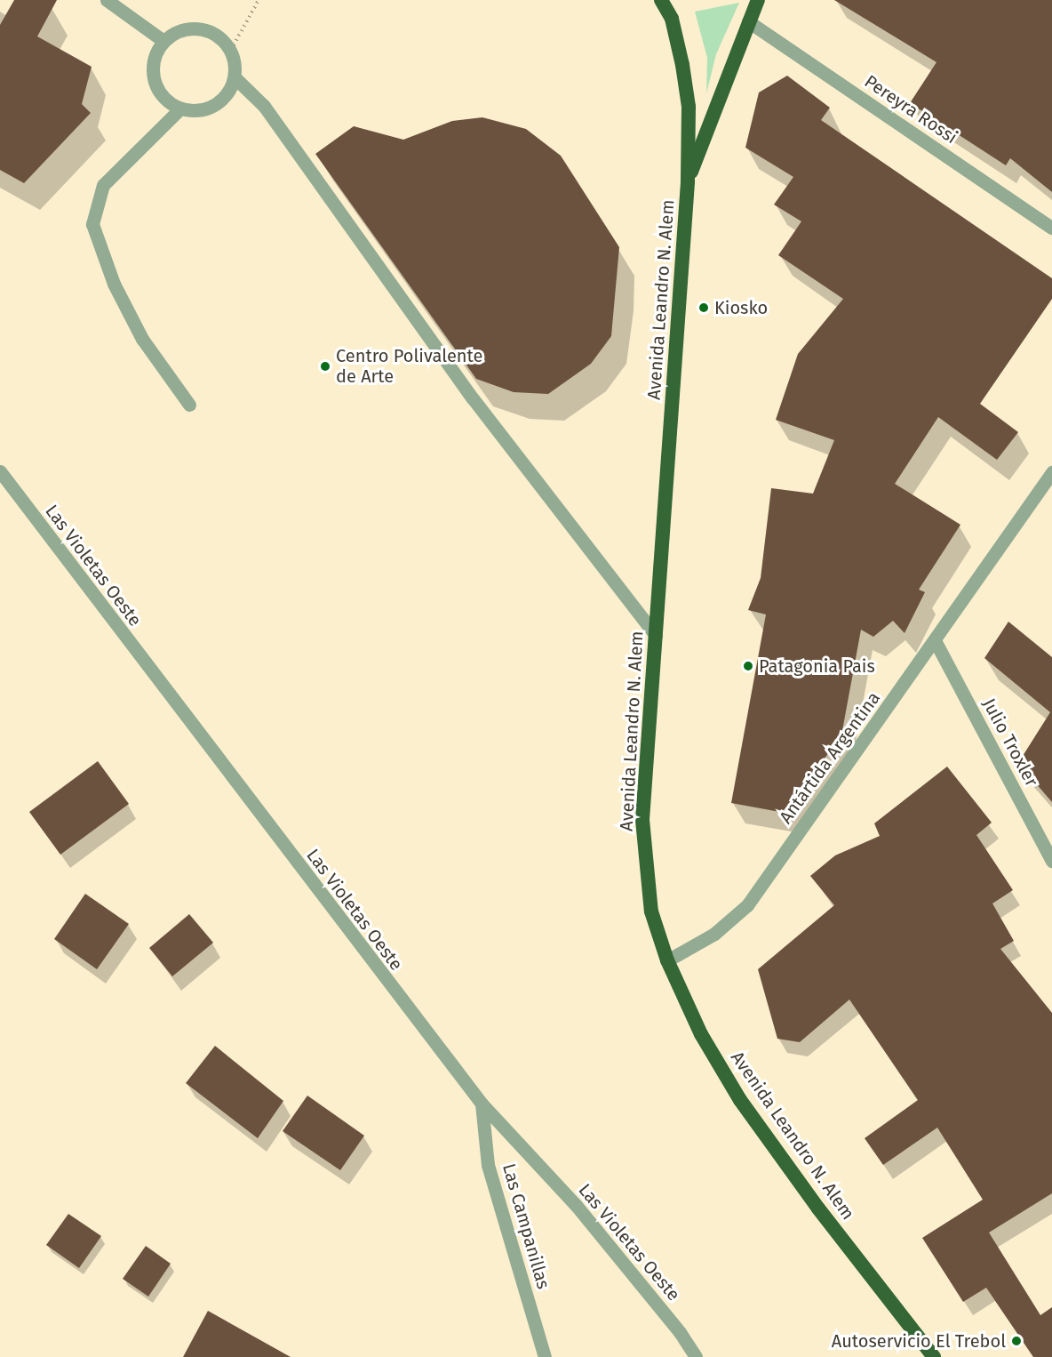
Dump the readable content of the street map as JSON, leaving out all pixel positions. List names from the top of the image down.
{
  "streets": {
    "highway": ["Avenida Leandro N. Alem"],
    "street": [
      "Pereyra Rossi",
      "Las Violetas Oeste",
      "Julio Troxler",
      "Antártida Argentina",
      "Las Campanillas"
    ]
  },
  "crossings": [
    ["Pereyra Rossi", "Avenida Leandro N. Alem"],
    ["Avenida Leandro N. Alem", "Antártida Argentina"],
    ["Las Violetas Oeste", "Las Campanillas"],
    ["Julio Troxler", "Antártida Argentina"]
  ],
  "places": [
    "Kiosko",
    "Centro Polivalente de Arte",
    "Patagonia Pais",
    "Autoservicio El Trebol"
  ]
}
